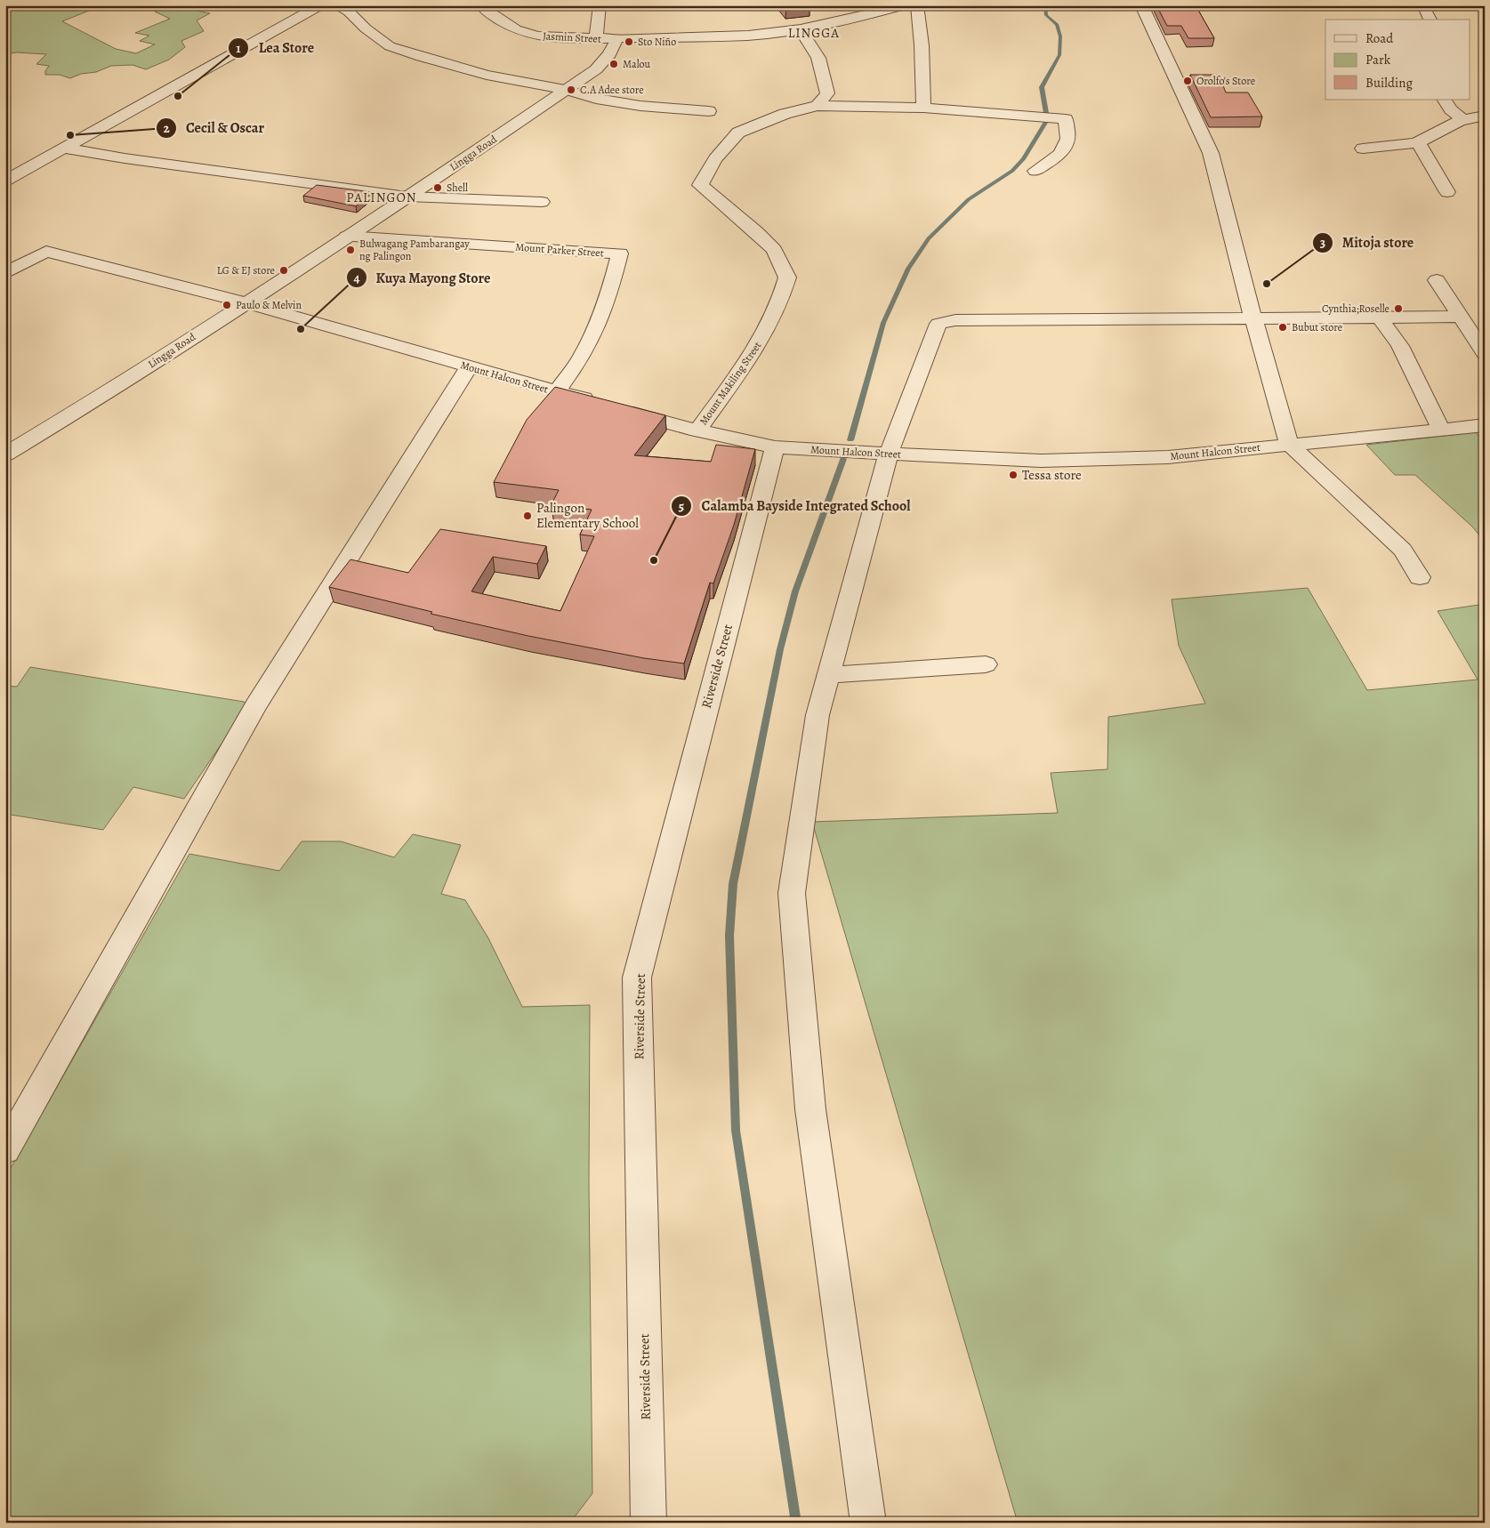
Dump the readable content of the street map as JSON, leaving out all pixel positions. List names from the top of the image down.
{
  "streets": {
    "street": [
      "Jasmin Street",
      "Lingga Road",
      "Mount Parker Street",
      "Mount Halcon Street",
      "Mount Makiling Street",
      "Riverside Street"
    ]
  },
  "crossings": [
    ["Jasmin Street", "Lingga Road"],
    ["Lingga Road", "Mount Parker Street"],
    ["Lingga Road", "Mount Halcon Street"],
    ["Mount Parker Street", "Mount Halcon Street"],
    ["Mount Halcon Street", "Mount Makiling Street"],
    ["Mount Halcon Street", "Riverside Street"]
  ],
  "districts": ["LINGGA", "PALINGON"],
  "places": [
    "Sto Niño",
    "Malou",
    "Orolfo's Store",
    "C.A Adee store",
    "Lea Store",
    "Cecil & Oscar",
    "Shell",
    "Bulwagang Pambarangay ng Palingon",
    "LG & EJ store",
    "Mitoja store",
    "Paulo & Melvin",
    "Cynthia;Roselle",
    "Bubut store",
    "Kuya Mayong Store",
    "Tessa store",
    "Palingon Elementary School",
    "Calamba Bayside Integrated School"
  ],
  "legend": ["Road", "Park", "Building"]
}
